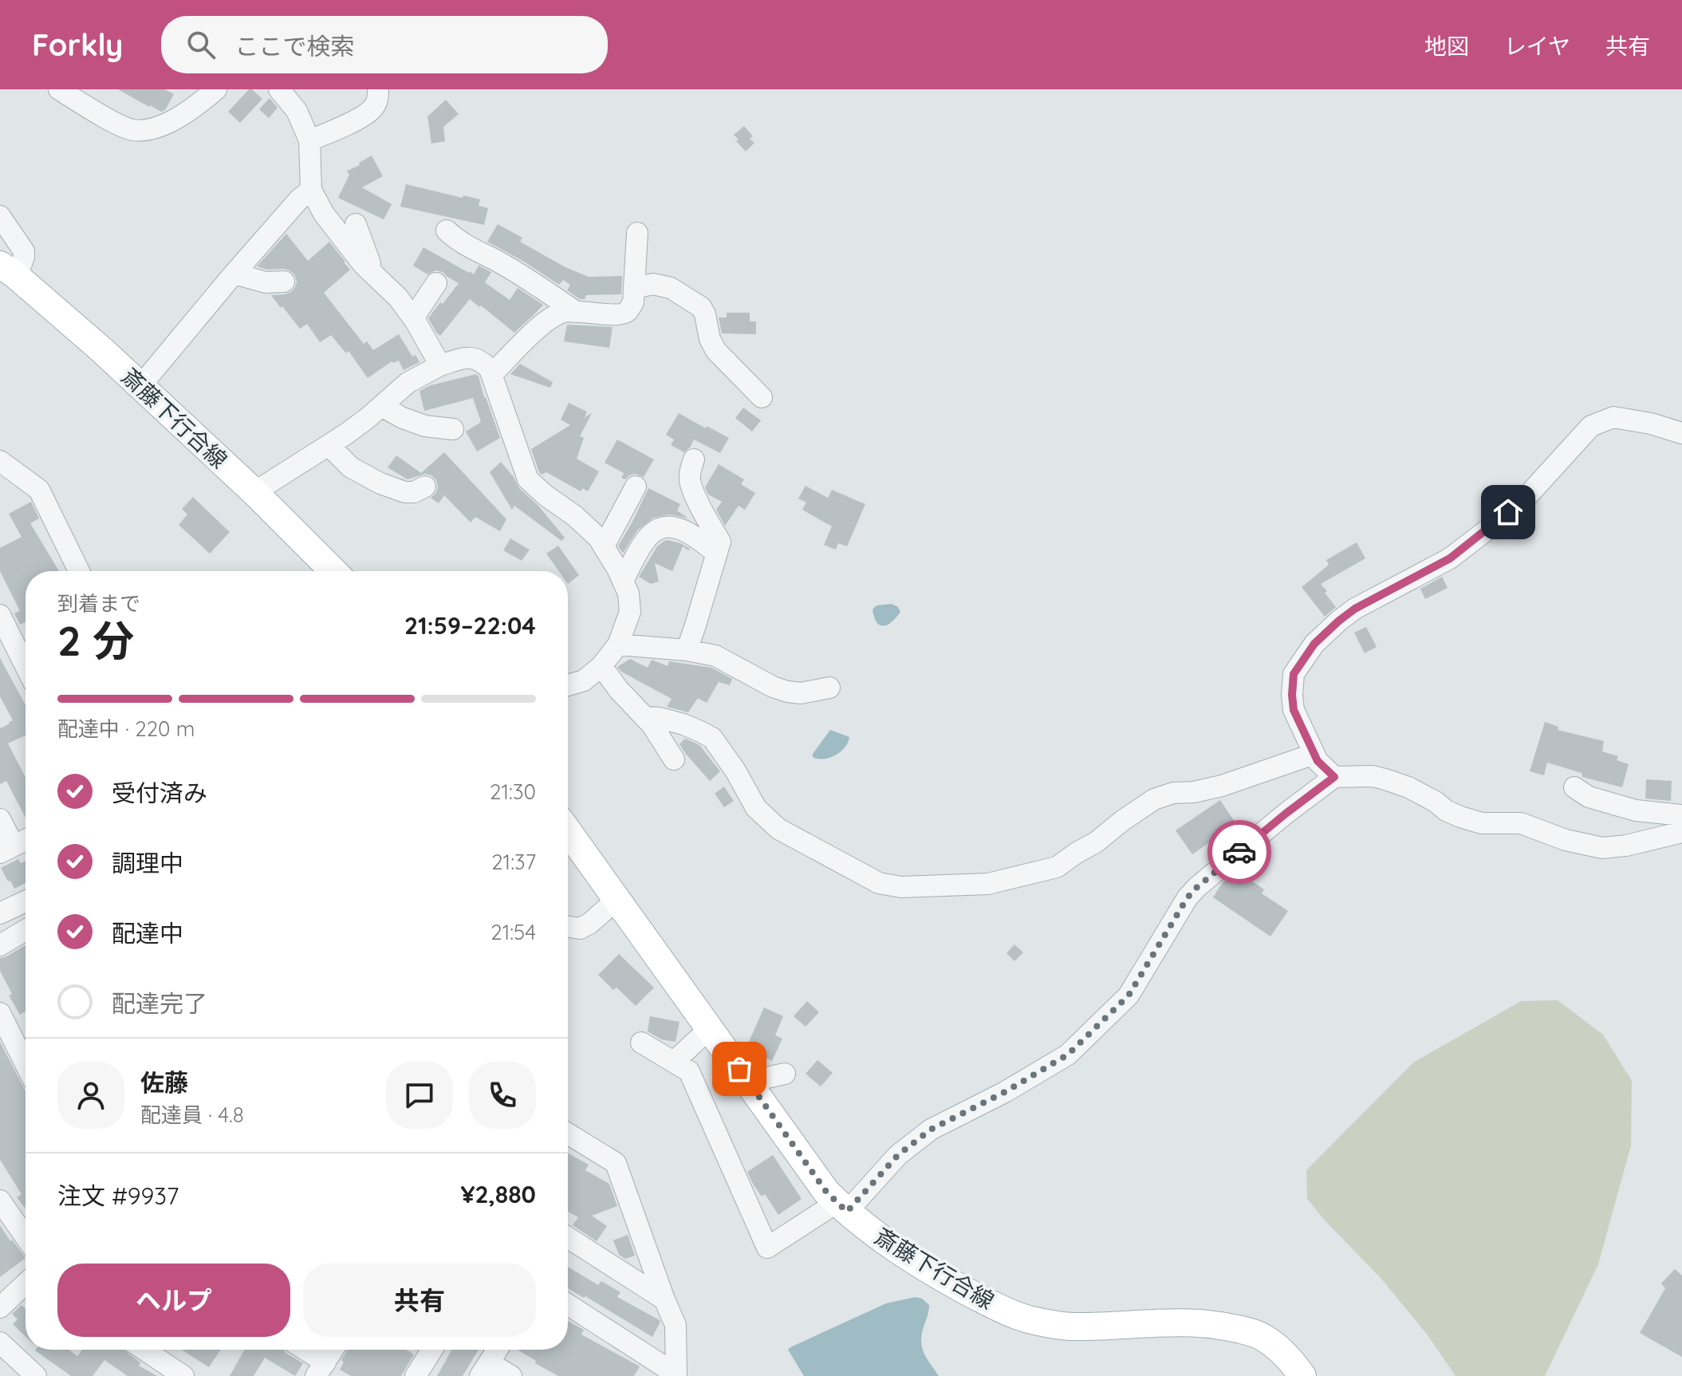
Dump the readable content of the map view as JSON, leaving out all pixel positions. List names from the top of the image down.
{
  "streets": {
    "main road": ["斎藤下行合線"]
  },
  "page": {
    "header": "Forkly",
    "search": "ここで検索",
    "nav": ["地図", "レイヤ", "共有"],
    "heading": ["2 分", "到着まで", "21:59–22:04"],
    "panel": [
      "佐藤",
      "配達員 · 4.8",
      "注文 #9937",
      "¥2,880"
    ],
    "bar": "配達中 · 220 m",
    "list": [
      ["受付済み", "21:30"],
      ["調理中", "21:37"],
      ["配達中", "21:54"],
      "配達完了"
    ],
    "buttons": ["ヘルプ", "共有"]
  }
}
